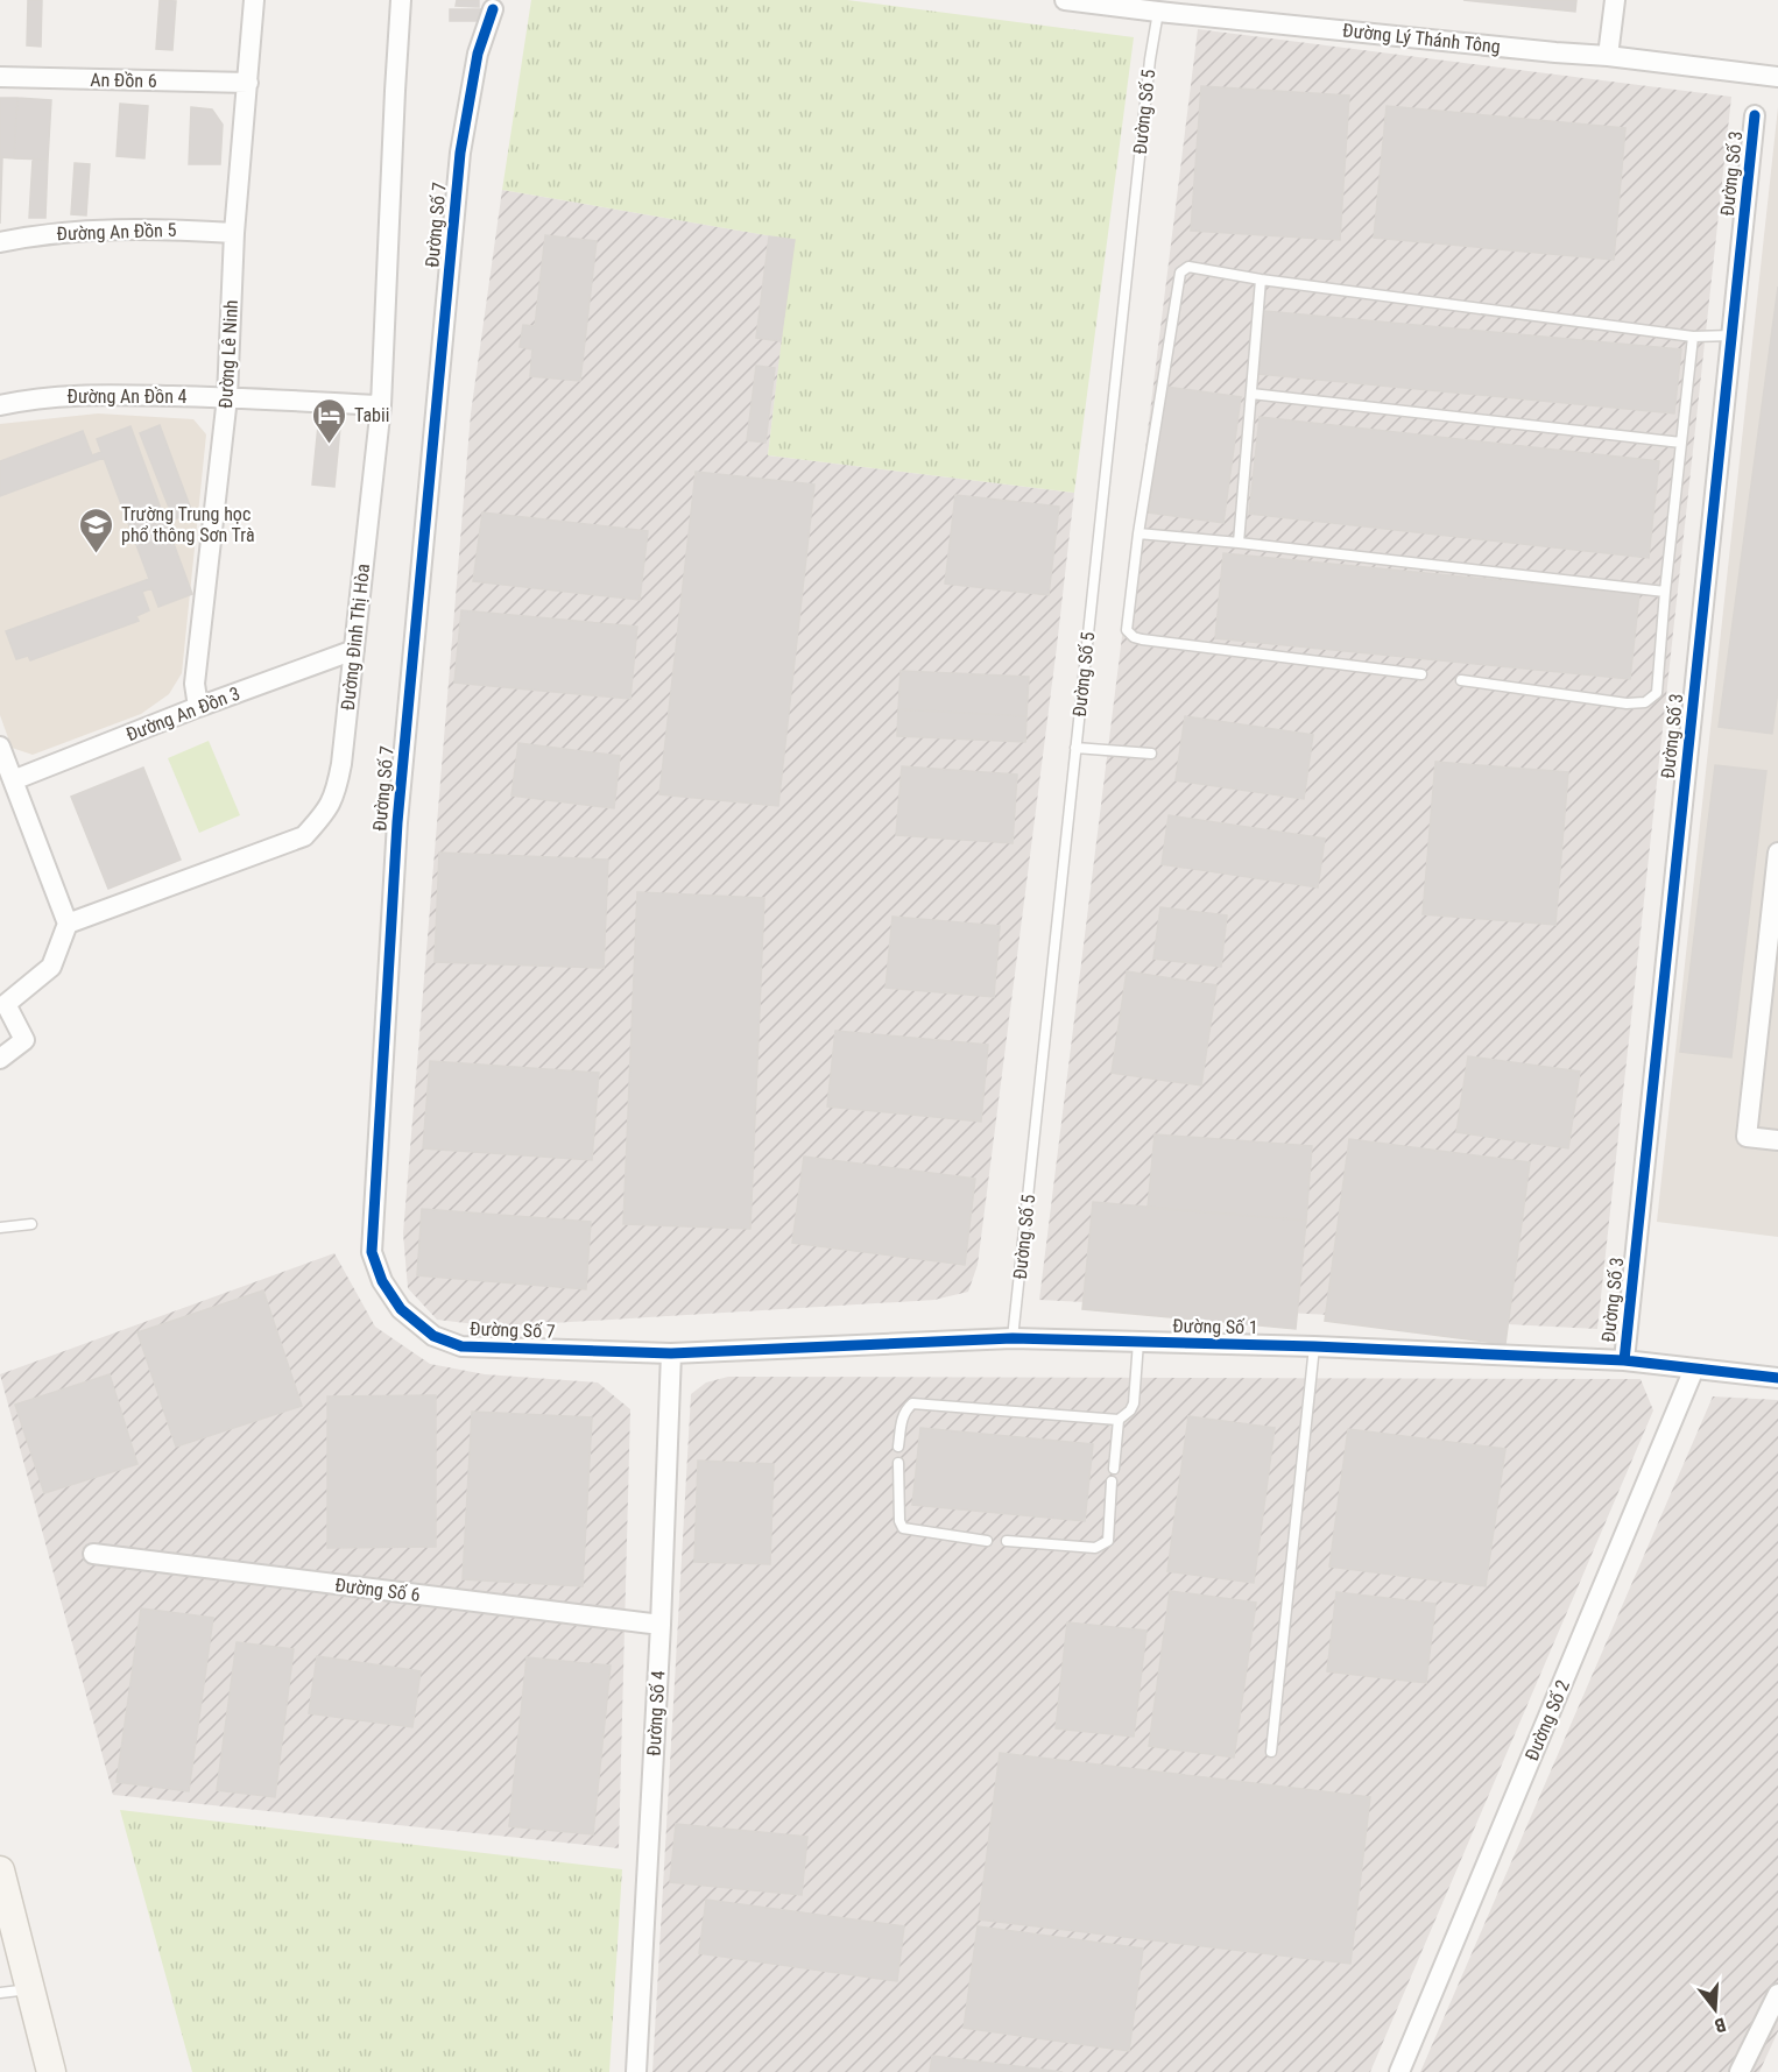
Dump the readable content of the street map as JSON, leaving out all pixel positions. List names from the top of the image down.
{
  "streets": {
    "street": [
      "Đường Lý Thánh Tông",
      "An Đồn 6",
      "Đường Số 3",
      "Đường Số 7",
      "Đường An Đồn 5",
      "Đường Lê Ninh",
      "Đường An Đồn 4",
      "Đường Đinh Thị Hòa",
      "Đường An Đồn 3",
      "Đường Số 1",
      "Đường Số 6",
      "Đường Số 4",
      "Đường Số 2"
    ],
    "lane": ["Đường Số 5"]
  },
  "crossings": [
    ["Đường Lý Thánh Tông", "Đường Số 5"],
    ["An Đồn 6", "Đường Lê Ninh"],
    ["Đường Số 5", "Đường Số 1"],
    ["Đường Số 3", "Đường Số 1"],
    ["Đường Số 7", "Đường Số 1"],
    ["Đường An Đồn 5", "Đường Lê Ninh"],
    ["Đường Lê Ninh", "Đường An Đồn 4"],
    ["Đường Lê Ninh", "Đường An Đồn 3"],
    ["Đường An Đồn 4", "Đường Đinh Thị Hòa"],
    ["Đường Đinh Thị Hòa", "Đường An Đồn 3"],
    ["Đường Số 1", "Đường Số 4"],
    ["Đường Số 1", "Đường Số 2"],
    ["Đường Số 6", "Đường Số 4"]
  ],
  "places": {
    "hotel": ["Tabii"],
    "school or university": ["Trường Trung học phổ thông Sơn Trà"]
  },
  "north": "bottom"
}
